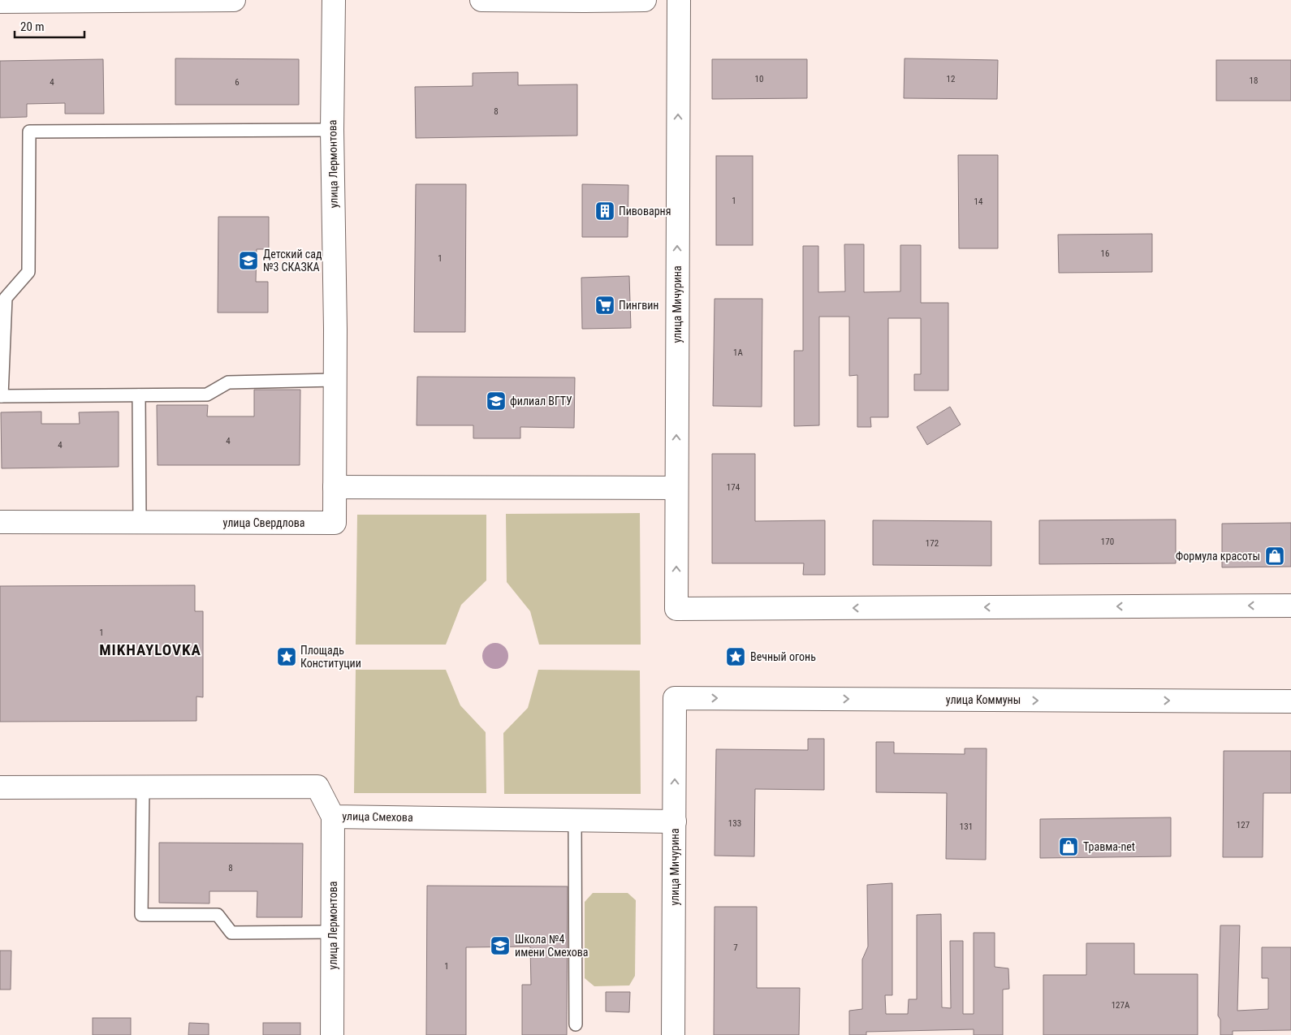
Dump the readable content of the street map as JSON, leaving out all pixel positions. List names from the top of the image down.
{
  "streets": {
    "street": [
      "улица Лермонтова",
      "улица Мичурина",
      "улица Свердлова",
      "улица Коммуны",
      "улица Смехова"
    ]
  },
  "crossings": [
    ["улица Лермонтова", "улица Свердлова"],
    ["улица Лермонтова", "улица Смехова"],
    ["улица Мичурина", "улица Коммуны"],
    ["улица Мичурина", "улица Смехова"]
  ],
  "one_way": ["улица Коммуны"],
  "districts": ["MIKHAYLOVKA"],
  "places": {
    "building": ["Пивоварня"],
    "school or university": ["Детский сад №3 СКАЗКА", "филиал ВГТУ", "Школа №4 имени Смехова"],
    "supermarket": ["Пингвин"],
    "shop": ["Формула красоты", "Травма-net"],
    "place": ["Площадь Конституции", "Вечный огонь"]
  },
  "house_numbers": [
    "10",
    "12",
    "18",
    "4",
    "6",
    "8",
    "1",
    "14",
    "16",
    "1",
    "1А",
    "4",
    "4",
    "174",
    "170",
    "172",
    "1",
    "133",
    "127",
    "131",
    "8",
    "7",
    "1",
    "127А"
  ],
  "scale_bar": "20 m"
}
